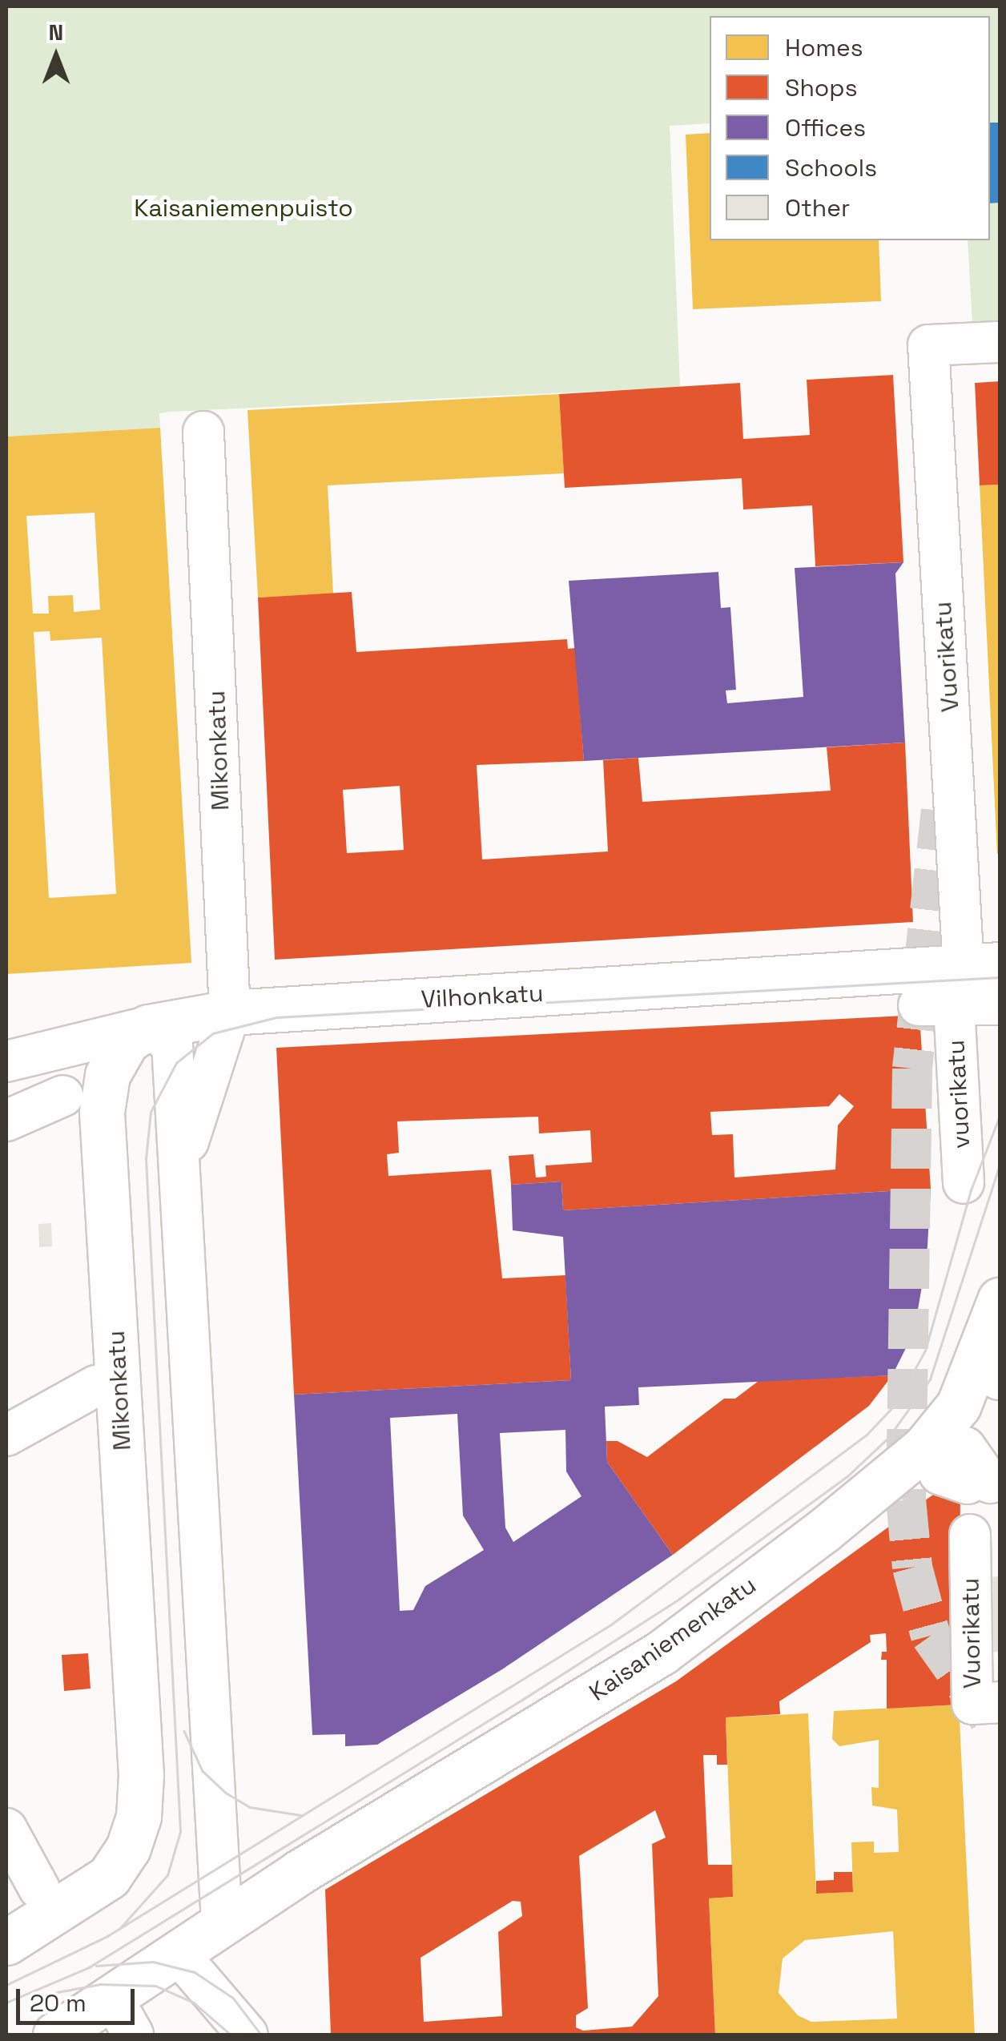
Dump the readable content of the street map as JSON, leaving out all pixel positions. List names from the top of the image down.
{
  "streets": {
    "main road": ["Mikonkatu", "Vilhonkatu", "Kaisaniemenkatu"],
    "street": ["Vuorikatu", "vuorikatu"]
  },
  "crossings": [
    ["Vuorikatu", "Vilhonkatu"],
    ["Vuorikatu", "vuorikatu"],
    ["Mikonkatu", "Vilhonkatu"],
    ["Mikonkatu", "Kaisaniemenkatu"],
    ["Vilhonkatu", "vuorikatu"]
  ],
  "parks": ["Kaisaniemenpuisto"],
  "legend": [
    "Homes",
    "Shops",
    "Offices",
    "Schools",
    "Other"
  ],
  "scale_bar": "20 m",
  "north": "top"
}
